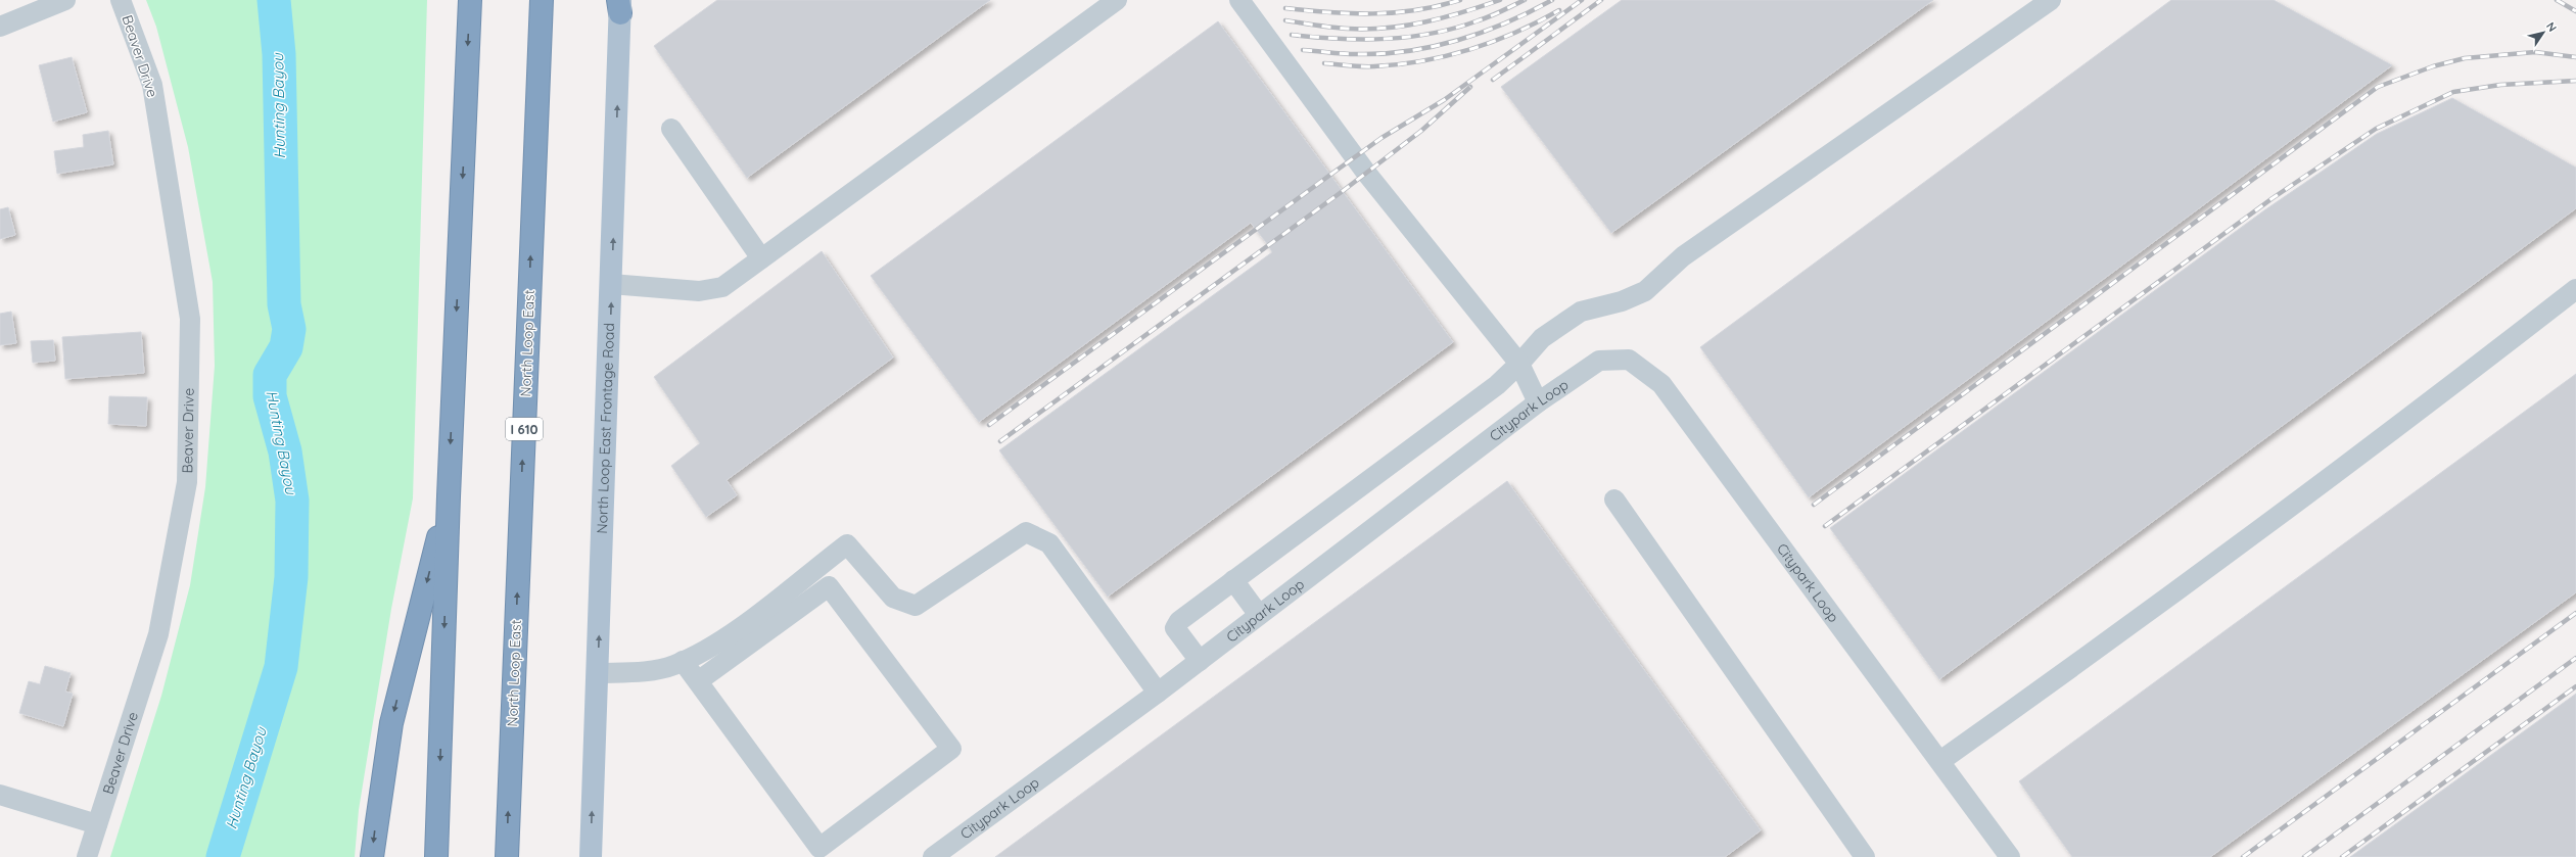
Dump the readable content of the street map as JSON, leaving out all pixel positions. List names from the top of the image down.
{
  "streets": {
    "highway": ["North Loop East", "I 610"],
    "main road": ["North Loop East Frontage Road"],
    "street": ["Beaver Drive", "Citypark Loop"]
  },
  "one_way": ["North Loop East Frontage Road"],
  "water": ["Hunting Bayou"],
  "north": "top right"
}
